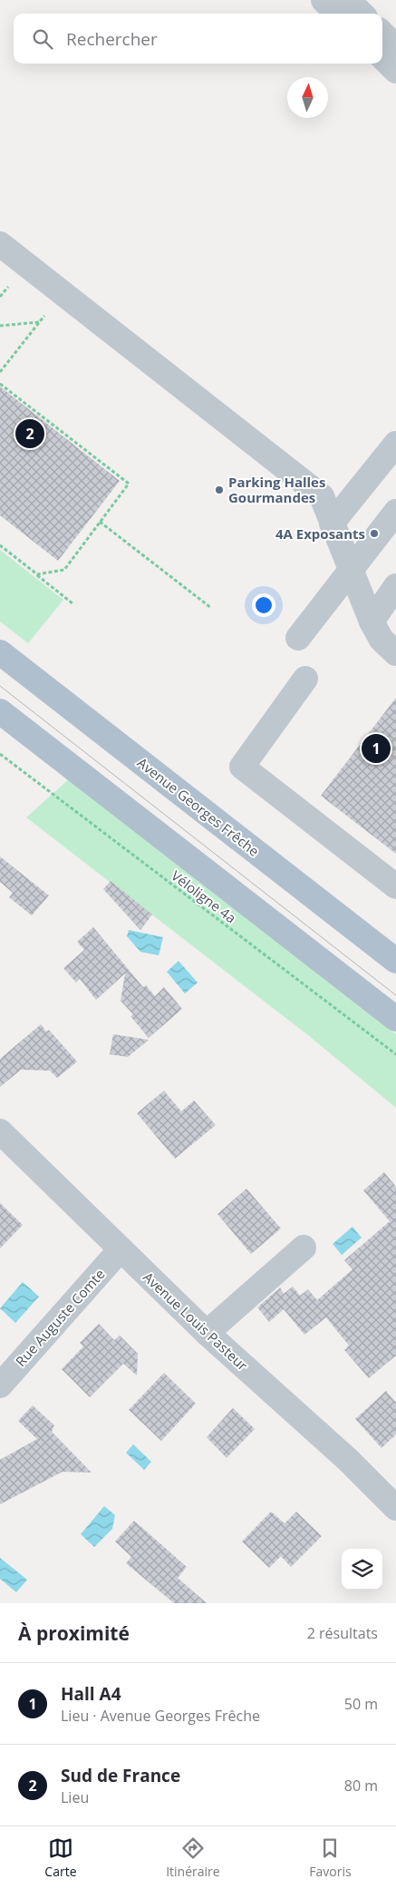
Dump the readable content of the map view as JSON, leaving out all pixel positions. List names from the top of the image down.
{
  "streets": {
    "main road": ["Avenue Georges Frêche"],
    "street": ["Rue Auguste Comte", "Avenue Louis Pasteur"],
    "path": ["Véloligne 4a"]
  },
  "crossings": [
    ["Rue Auguste Comte", "Avenue Louis Pasteur"]
  ],
  "places": ["Parking Halles Gourmandes", "4A Exposants"],
  "north": "top",
  "page": {
    "search": "Rechercher",
    "pins": ["2", "1"],
    "heading": ["À proximité", "2 résultats"],
    "list": [
      {
        "mark": "1",
        "name": "Hall A4",
        "note": "Lieu · Avenue Georges Frêche",
        "value": "50 m"
      },
      {
        "mark": "2",
        "name": "Sud de France",
        "note": "Lieu",
        "value": "80 m"
      }
    ],
    "nav": ["Carte", "Itinéraire", "Favoris"]
  }
}
